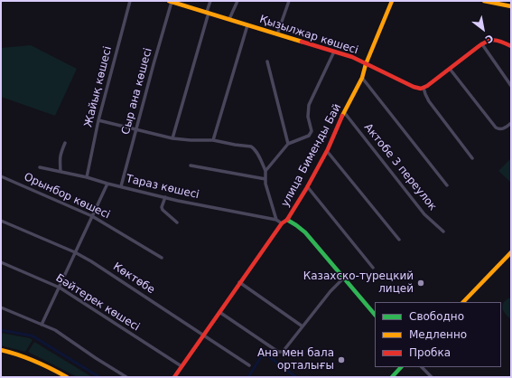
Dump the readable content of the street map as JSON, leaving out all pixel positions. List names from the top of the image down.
{
  "streets": {
    "street": [
      "Қызылжар көшесі",
      "Жайық көшесі",
      "Сыр ана көшесі",
      "улица Бименды Бай",
      "Актобе 3 переулок",
      "Тараз көшесі",
      "Орынбор көшесі",
      "Көктөбе",
      "Бәйтерек көшесі"
    ]
  },
  "crossings": [
    ["Қызылжар көшесі", "Сыр ана көшесі"],
    ["Қызылжар көшесі", "улица Бименды Бай"],
    ["Жайық көшесі", "Тараз көшесі"],
    ["Сыр ана көшесі", "Тараз көшесі"],
    ["улица Бименды Бай", "Актобе 3 переулок"],
    ["улица Бименды Бай", "Тараз көшесі"],
    ["улица Бименды Бай", "Көктөбе"],
    ["улица Бименды Бай", "Бәйтерек көшесі"]
  ],
  "places": ["Казахско-турецкий лицей", "Ана мен бала орталығы"],
  "legend": ["Свободно", "Медленно", "Пробка"],
  "north": "bottom right"
}
